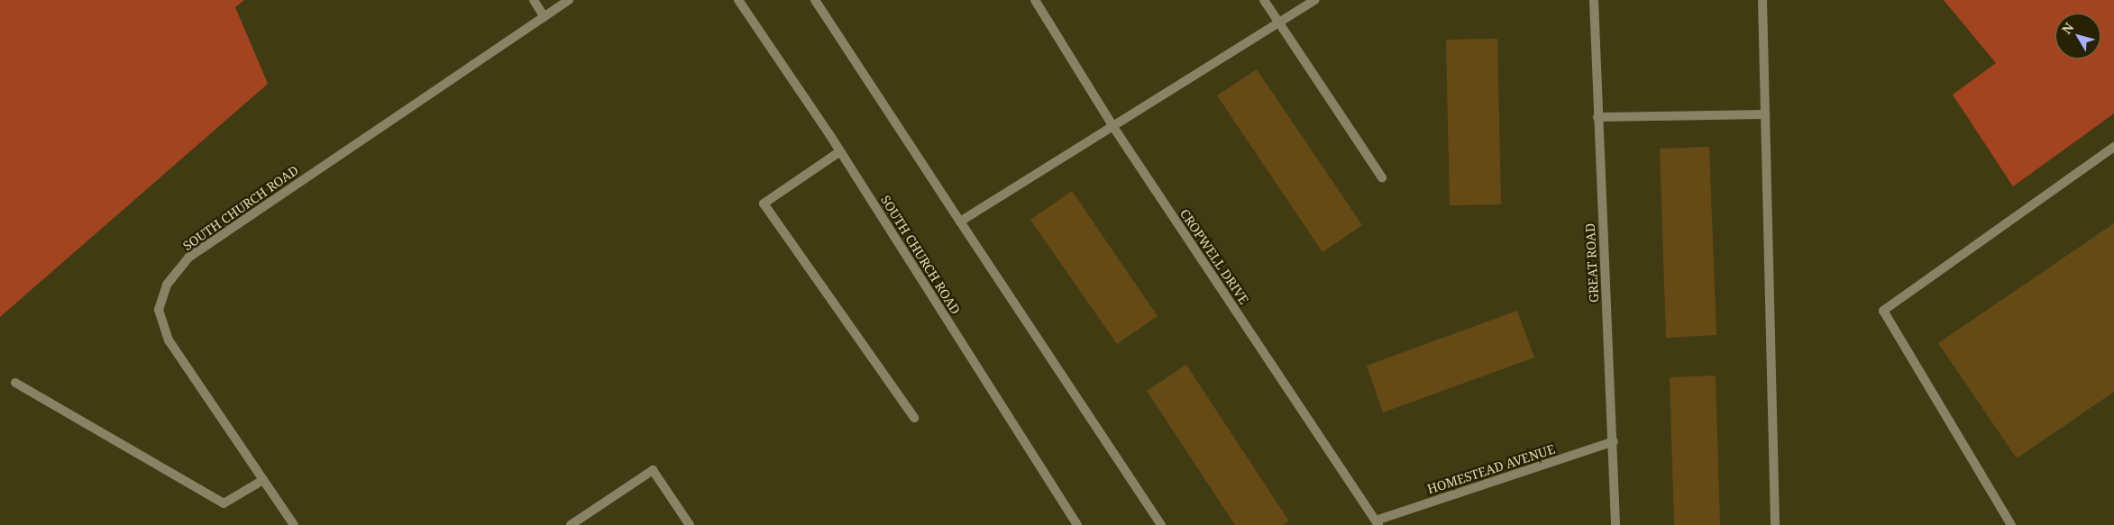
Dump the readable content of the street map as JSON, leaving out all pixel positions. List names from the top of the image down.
{
  "streets": {
    "street": [
      "SOUTH CHURCH ROAD",
      "CROPWELL DRIVE",
      "GREAT ROAD",
      "HOMESTEAD AVENUE"
    ]
  },
  "crossings": [
    ["CROPWELL DRIVE", "HOMESTEAD AVENUE"],
    ["GREAT ROAD", "HOMESTEAD AVENUE"]
  ],
  "north": "top left"
}
